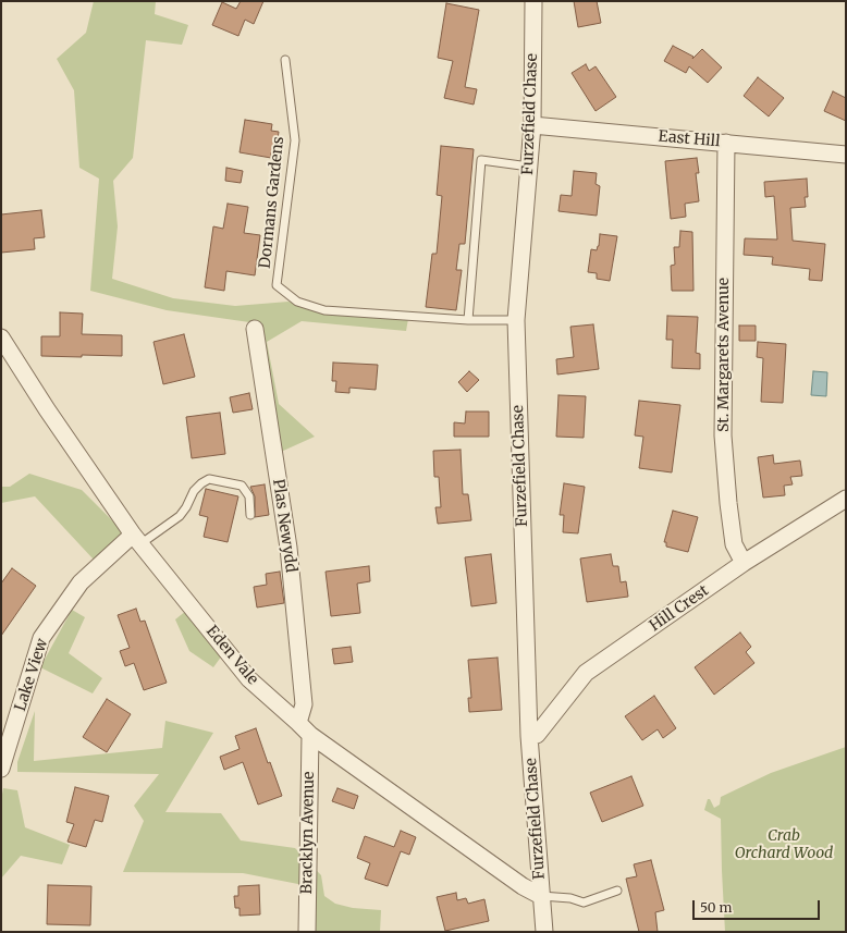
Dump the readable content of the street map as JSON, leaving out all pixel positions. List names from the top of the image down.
{
  "streets": {
    "street": [
      "Furzefield Chase",
      "East Hill",
      "St. Margarets Avenue",
      "Plas Newydd",
      "Hill Crest",
      "Eden Vale",
      "Lake View",
      "Bracklyn Avenue"
    ],
    "lane": ["Dormans Gardens"]
  },
  "crossings": [
    ["Furzefield Chase", "East Hill"],
    ["Furzefield Chase", "Dormans Gardens"],
    ["Furzefield Chase", "Hill Crest"],
    ["Furzefield Chase", "Eden Vale"],
    ["East Hill", "St. Margarets Avenue"],
    ["St. Margarets Avenue", "Hill Crest"],
    ["Plas Newydd", "Eden Vale"],
    ["Eden Vale", "Lake View"],
    ["Eden Vale", "Bracklyn Avenue"]
  ],
  "parks": ["Crab Orchard Wood"],
  "scale_bar": "50 m"
}
